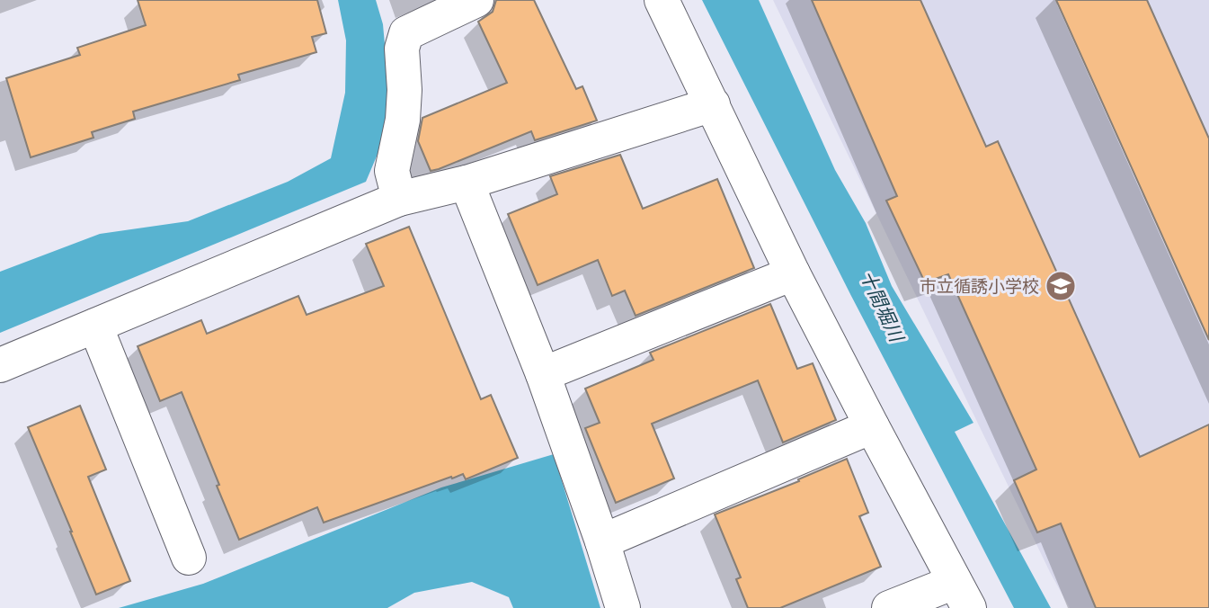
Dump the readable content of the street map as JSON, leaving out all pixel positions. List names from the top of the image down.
{
  "water": ["十間堀川"],
  "places": {
    "school or university": ["市立循誘小学校"]
  }
}
